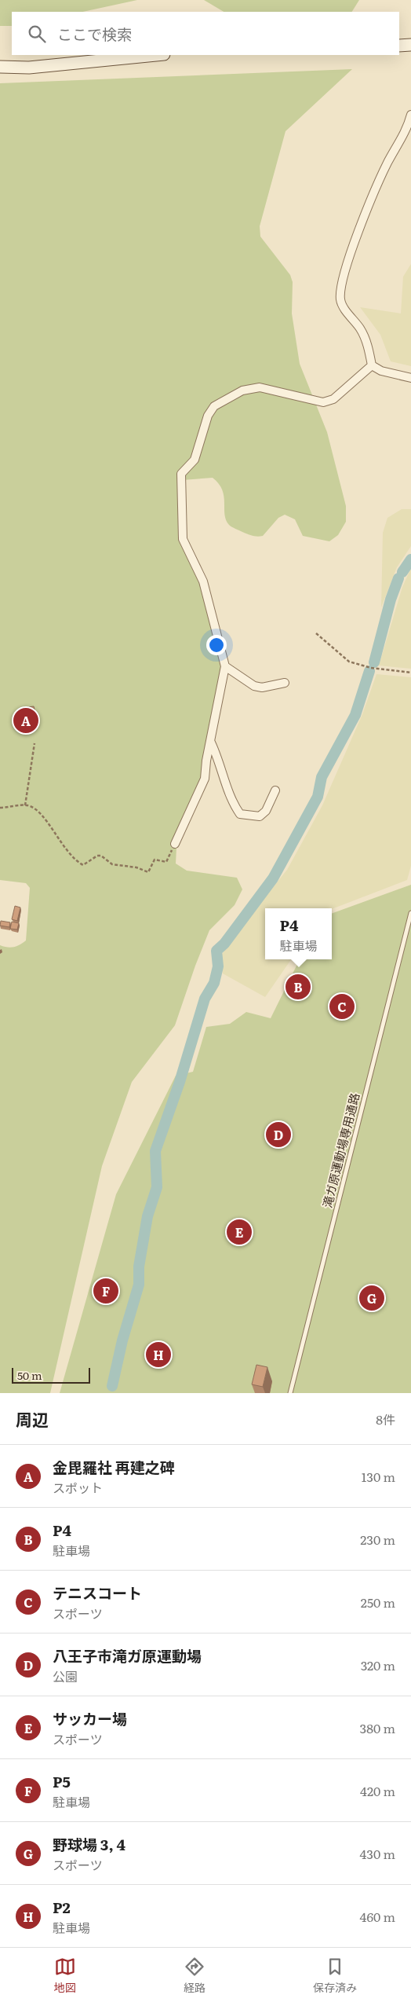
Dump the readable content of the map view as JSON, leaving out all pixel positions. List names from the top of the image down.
{
  "streets": {
    "lane": ["滝ガ原運動場専用通路"]
  },
  "scale_bar": "50 m",
  "page": {
    "search": "ここで検索",
    "pins": [
      "A",
      "B",
      "C",
      "D",
      "E",
      "F",
      "G",
      "H"
    ],
    "popup": ["P4", "駐車場"],
    "scale": "50 m",
    "heading": ["周辺", "8件"],
    "list": [
      {
        "mark": "A",
        "name": "金毘羅社 再建之碑",
        "note": "スポット",
        "value": "130 m"
      },
      {
        "mark": "B",
        "name": "P4",
        "note": "駐車場",
        "value": "230 m"
      },
      {
        "mark": "C",
        "name": "テニスコート",
        "note": "スポーツ",
        "value": "250 m"
      },
      {
        "mark": "D",
        "name": "八王子市滝ガ原運動場",
        "note": "公園",
        "value": "320 m"
      },
      {
        "mark": "E",
        "name": "サッカー場",
        "note": "スポーツ",
        "value": "380 m"
      },
      {
        "mark": "F",
        "name": "P5",
        "note": "駐車場",
        "value": "420 m"
      },
      {
        "mark": "G",
        "name": "野球場 3, 4",
        "note": "スポーツ",
        "value": "430 m"
      },
      {
        "mark": "H",
        "name": "P2",
        "note": "駐車場",
        "value": "460 m"
      }
    ],
    "nav": ["地図", "経路", "保存済み"]
  }
}
